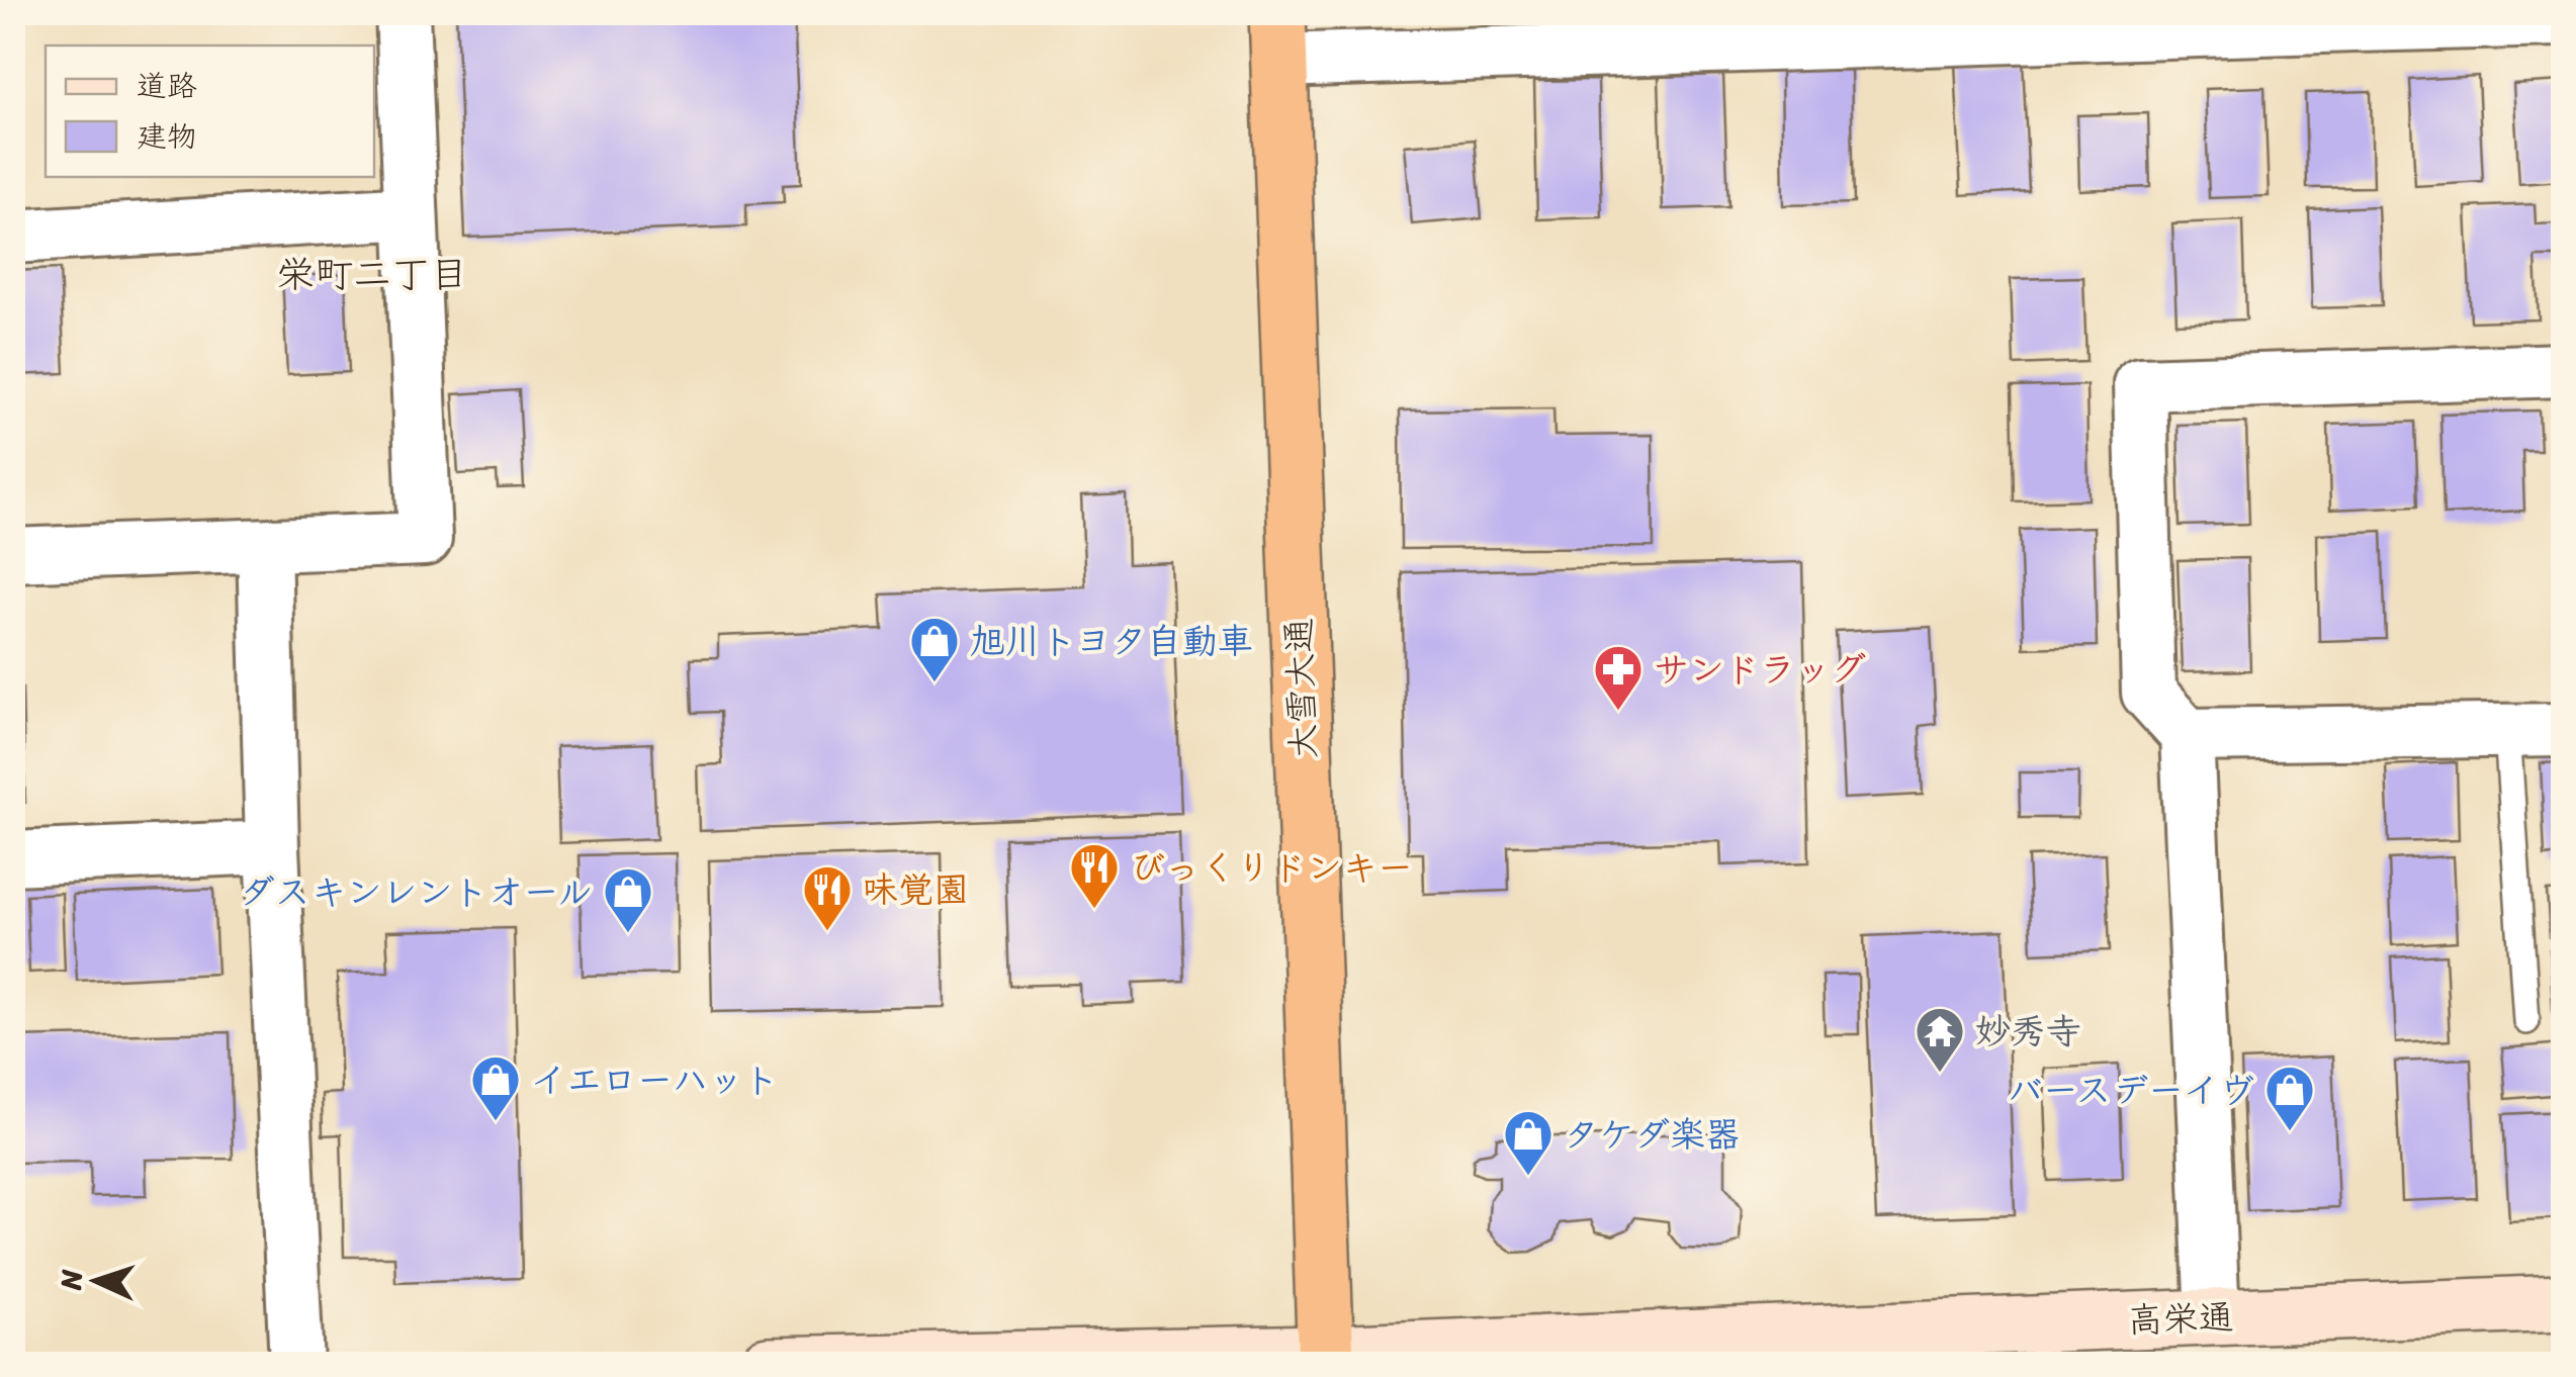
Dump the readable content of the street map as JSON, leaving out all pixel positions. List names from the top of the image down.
{
  "streets": {
    "highway": ["大雪大通"],
    "street": ["高栄通"]
  },
  "crossings": [
    ["大雪大通", "高栄通"]
  ],
  "districts": ["栄町二丁目"],
  "places": {
    "shop": [
      "旭川トヨタ自動車",
      "ダスキンレントオール",
      "イエローハット",
      "バースデーイヴ",
      "タケダ楽器"
    ],
    "pharmacy": ["サンドラッグ"],
    "restaurant": ["びっくりドンキー", "味覚園"],
    "temple": ["妙秀寺"]
  },
  "legend": ["道路", "建物"],
  "north": "left"
}
